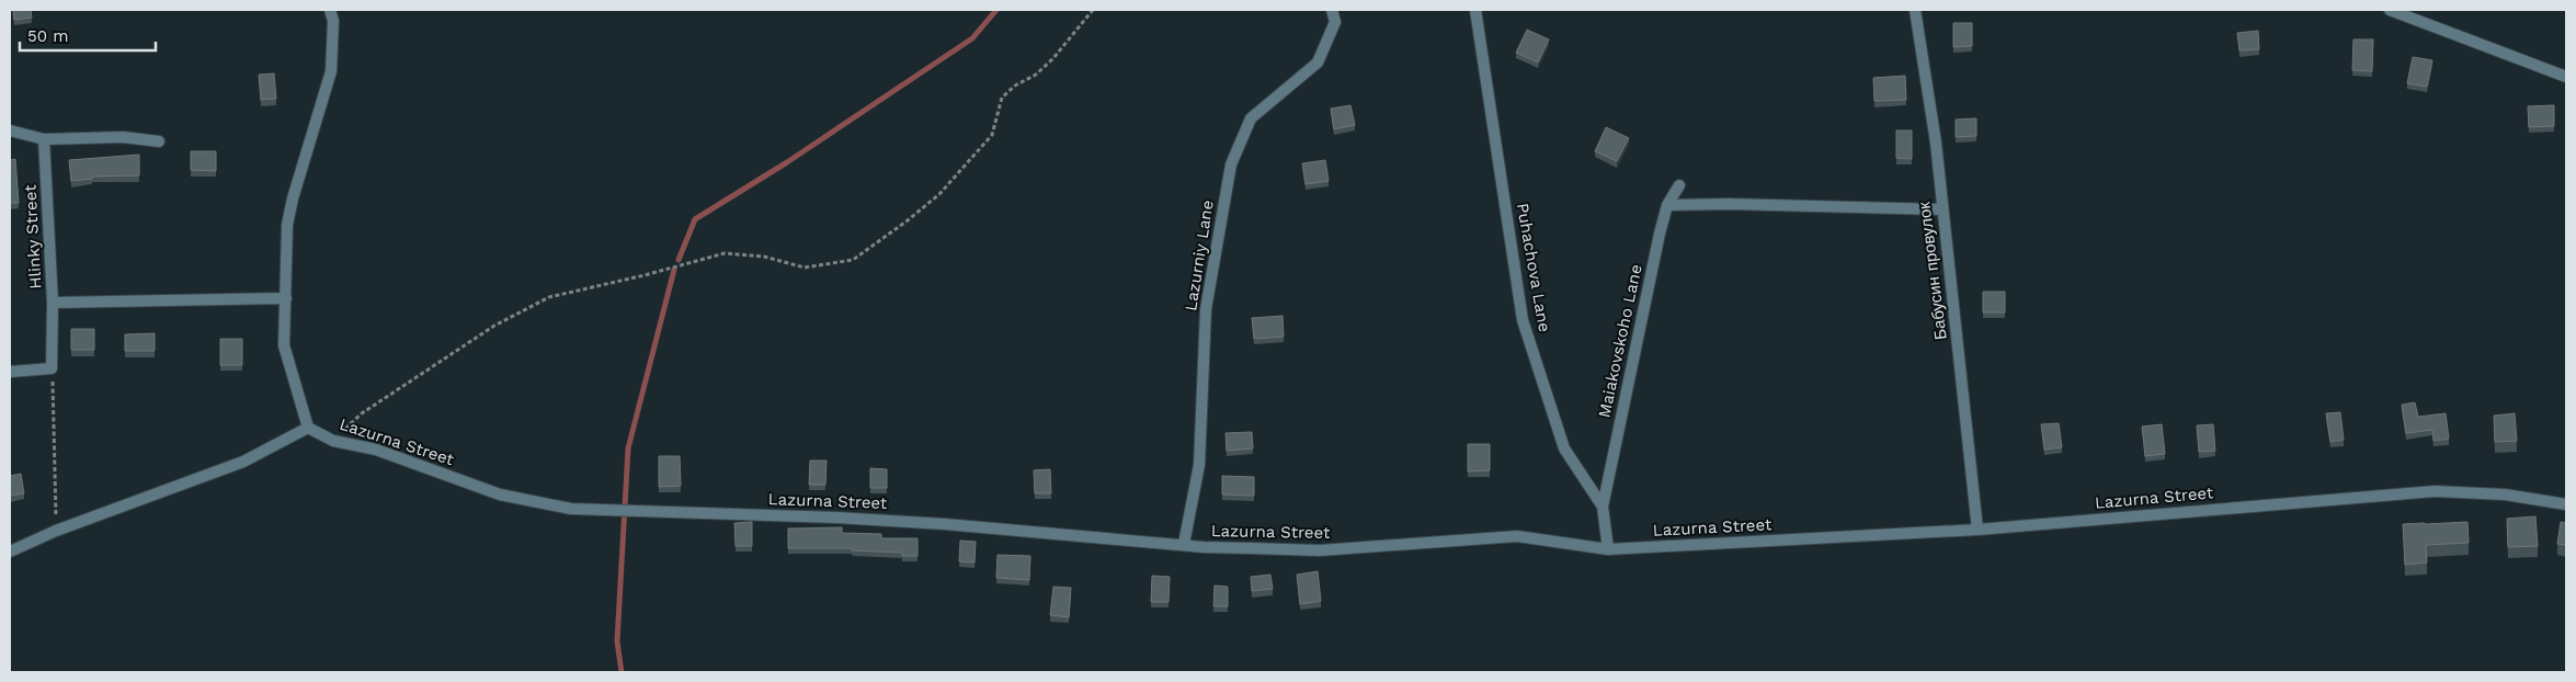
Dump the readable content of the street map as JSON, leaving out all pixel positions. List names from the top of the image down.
{
  "streets": {
    "street": [
      "Hlinky Street",
      "Lazurniy Lane",
      "Puhachova Lane",
      "Бабусин провулок",
      "Maiakovskoho Lane",
      "Lazurna Street"
    ]
  },
  "crossings": [
    ["Lazurniy Lane", "Lazurna Street"],
    ["Puhachova Lane", "Maiakovskoho Lane"],
    ["Puhachova Lane", "Lazurna Street"],
    ["Бабусин провулок", "Lazurna Street"]
  ],
  "scale_bar": "50 m"
}
